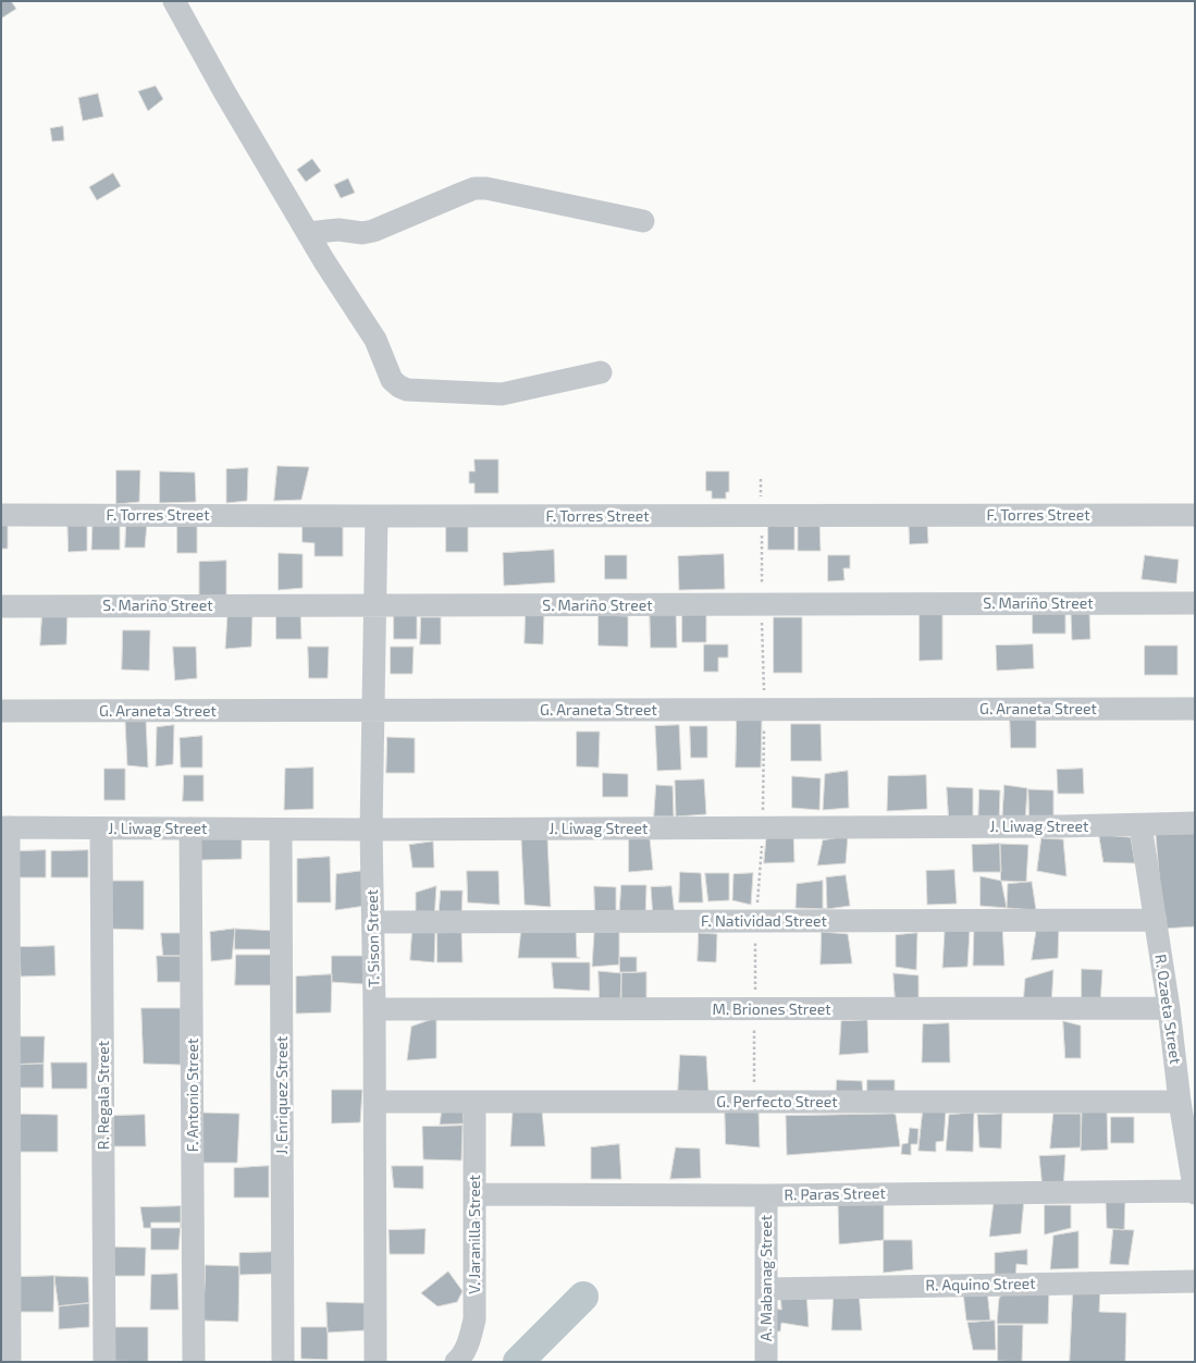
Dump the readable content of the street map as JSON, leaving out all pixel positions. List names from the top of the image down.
{
  "streets": {
    "street": [
      "F. Torres Street",
      "S. Mariño Street",
      "G. Araneta Street",
      "J. Liwag Street",
      "F. Natividad Street",
      "T. Sison Street",
      "M. Briones Street",
      "R. Ozaeta Street",
      "R. Regala Street",
      "F. Antonio Street",
      "J. Enriquez Street",
      "G. Perfecto Street",
      "R. Paras Street",
      "V. Jaranilla Street",
      "A. Mabanag Street",
      "R. Aquino Street"
    ]
  },
  "crossings": [
    ["F. Torres Street", "T. Sison Street"],
    ["S. Mariño Street", "T. Sison Street"],
    ["G. Araneta Street", "T. Sison Street"],
    ["J. Liwag Street", "T. Sison Street"],
    ["J. Liwag Street", "R. Ozaeta Street"],
    ["J. Liwag Street", "R. Regala Street"],
    ["J. Liwag Street", "F. Antonio Street"],
    ["J. Liwag Street", "J. Enriquez Street"],
    ["F. Natividad Street", "T. Sison Street"],
    ["F. Natividad Street", "R. Ozaeta Street"],
    ["T. Sison Street", "M. Briones Street"],
    ["T. Sison Street", "G. Perfecto Street"],
    ["M. Briones Street", "R. Ozaeta Street"],
    ["R. Ozaeta Street", "G. Perfecto Street"],
    ["R. Ozaeta Street", "R. Paras Street"],
    ["G. Perfecto Street", "V. Jaranilla Street"],
    ["R. Paras Street", "V. Jaranilla Street"],
    ["R. Paras Street", "A. Mabanag Street"],
    ["A. Mabanag Street", "R. Aquino Street"]
  ]
}
